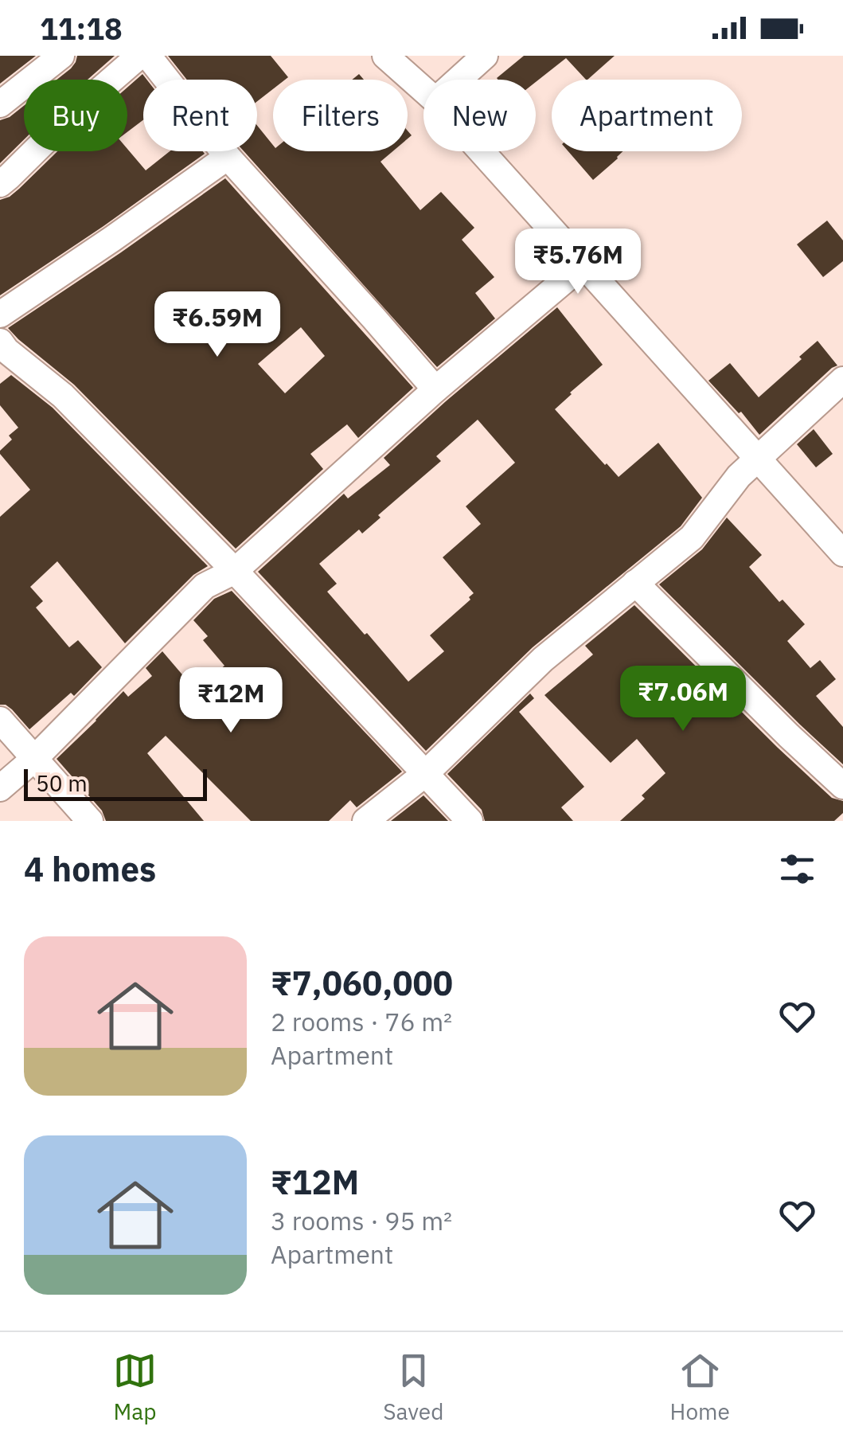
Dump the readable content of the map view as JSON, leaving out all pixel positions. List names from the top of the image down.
{
  "scale_bar": "50 m",
  "page": {
    "status": "11:18",
    "chip": [
      "Buy",
      "Rent",
      "Filters",
      "New",
      "Apartment"
    ],
    "price": [
      "₹5.76M",
      "₹6.59M",
      "₹7.06M",
      "₹12M"
    ],
    "scale": "50 m",
    "heading": "4 homes",
    "list": [
      {
        "name": "₹7,060,000",
        "note": "2 rooms · 76 m² · Apartment"
      },
      {
        "name": "₹12M",
        "note": "3 rooms · 95 m² · Apartment"
      }
    ],
    "tabs": ["Map", "Saved", "Home"]
  }
}
